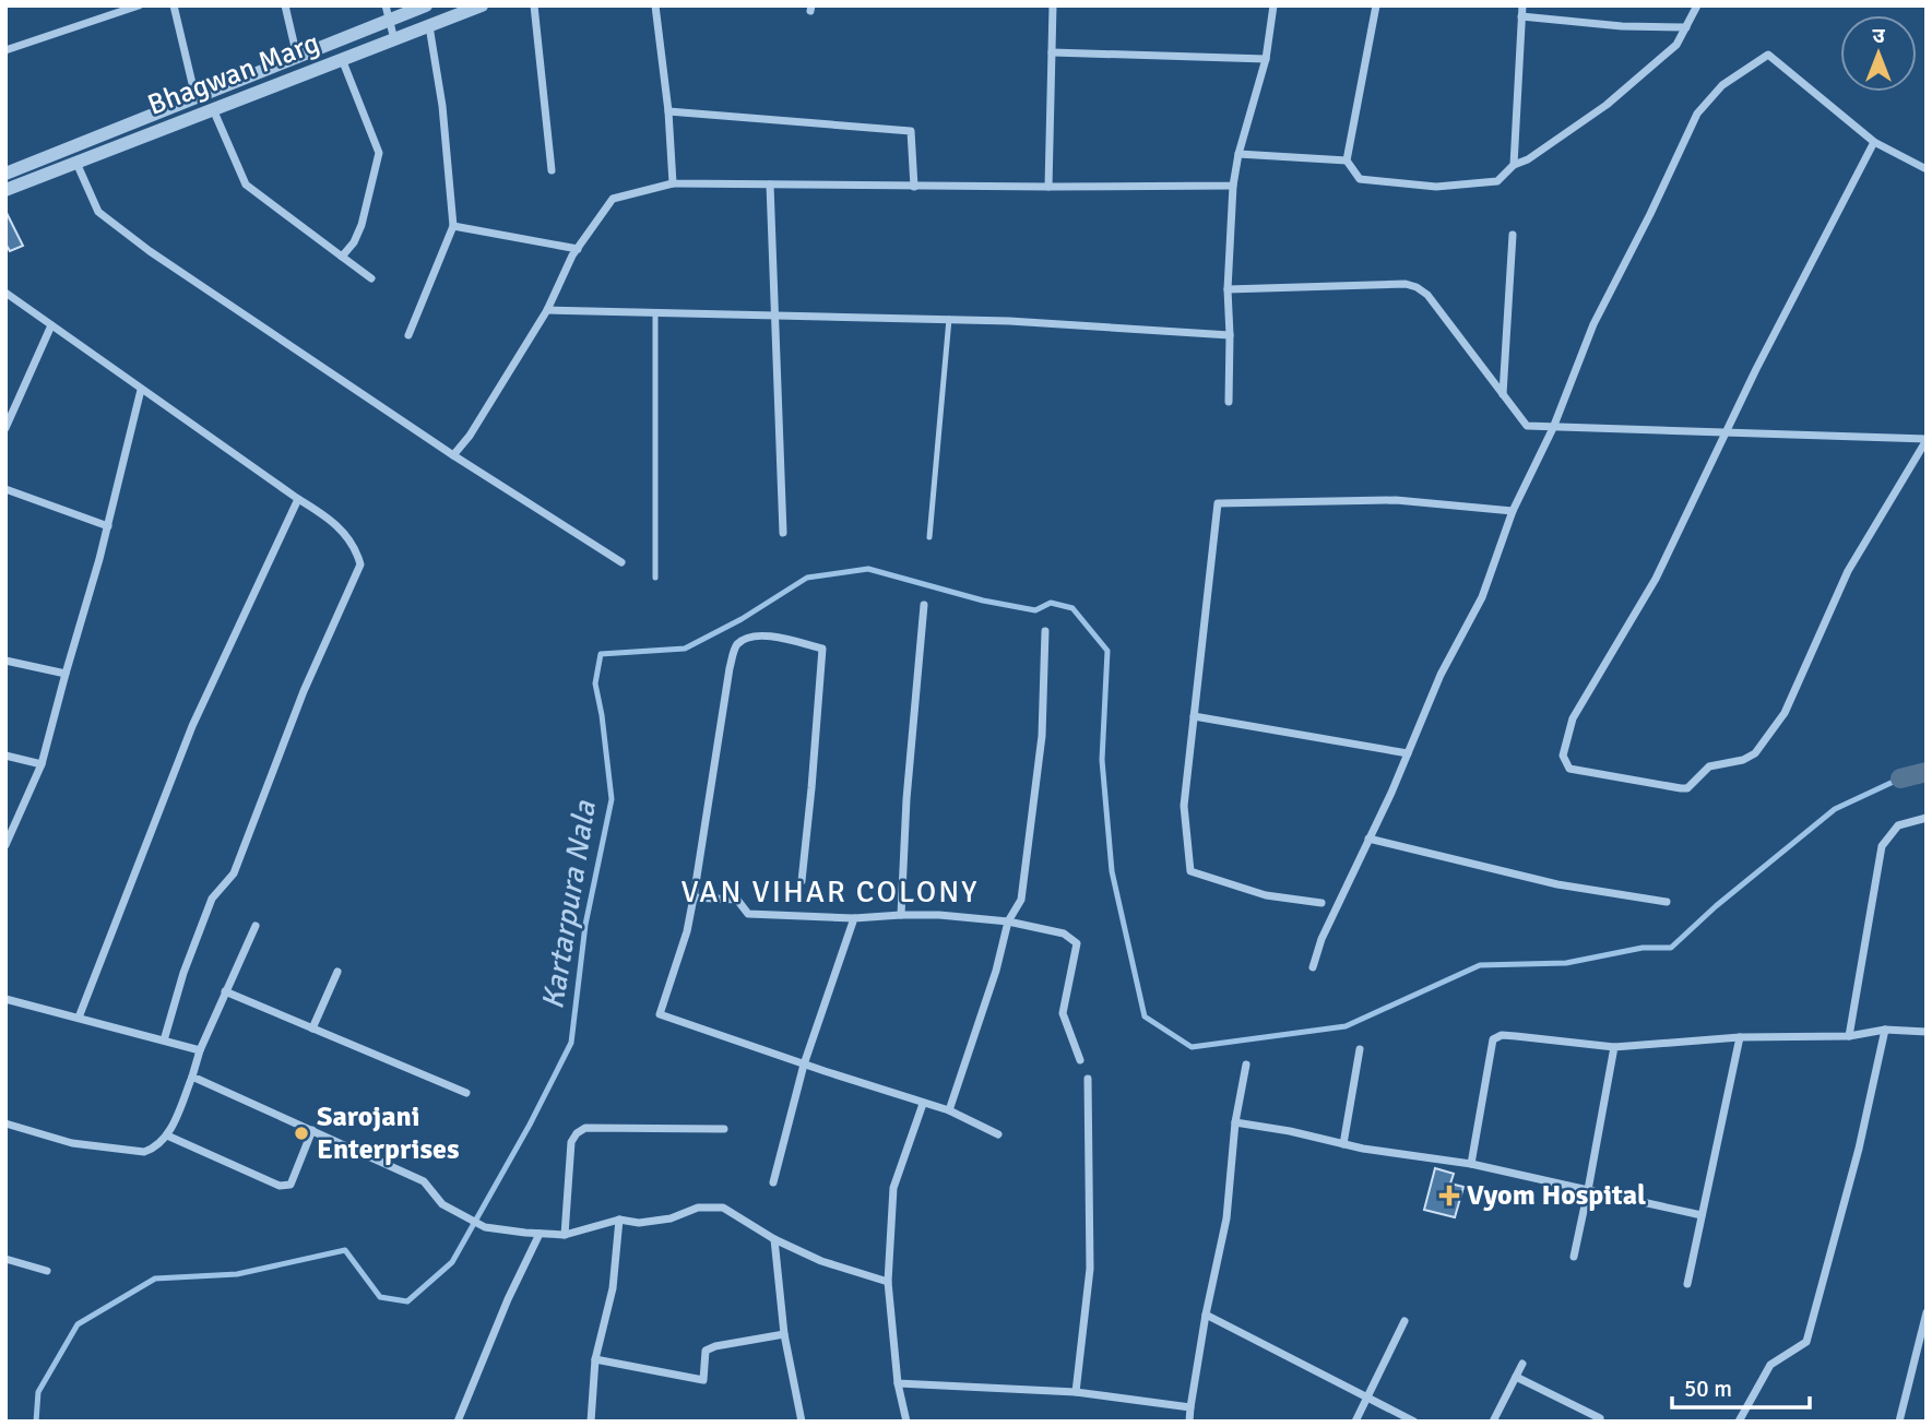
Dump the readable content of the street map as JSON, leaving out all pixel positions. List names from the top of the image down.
{
  "streets": {
    "street": ["Bhagwan Marg"]
  },
  "districts": ["VAN VIHAR COLONY"],
  "water": ["Kartarpura Nala"],
  "places": {
    "other": ["Sarojani Enterprises"],
    "health": ["Vyom Hospital"]
  },
  "scale_bar": "50 m",
  "north": "top"
}
